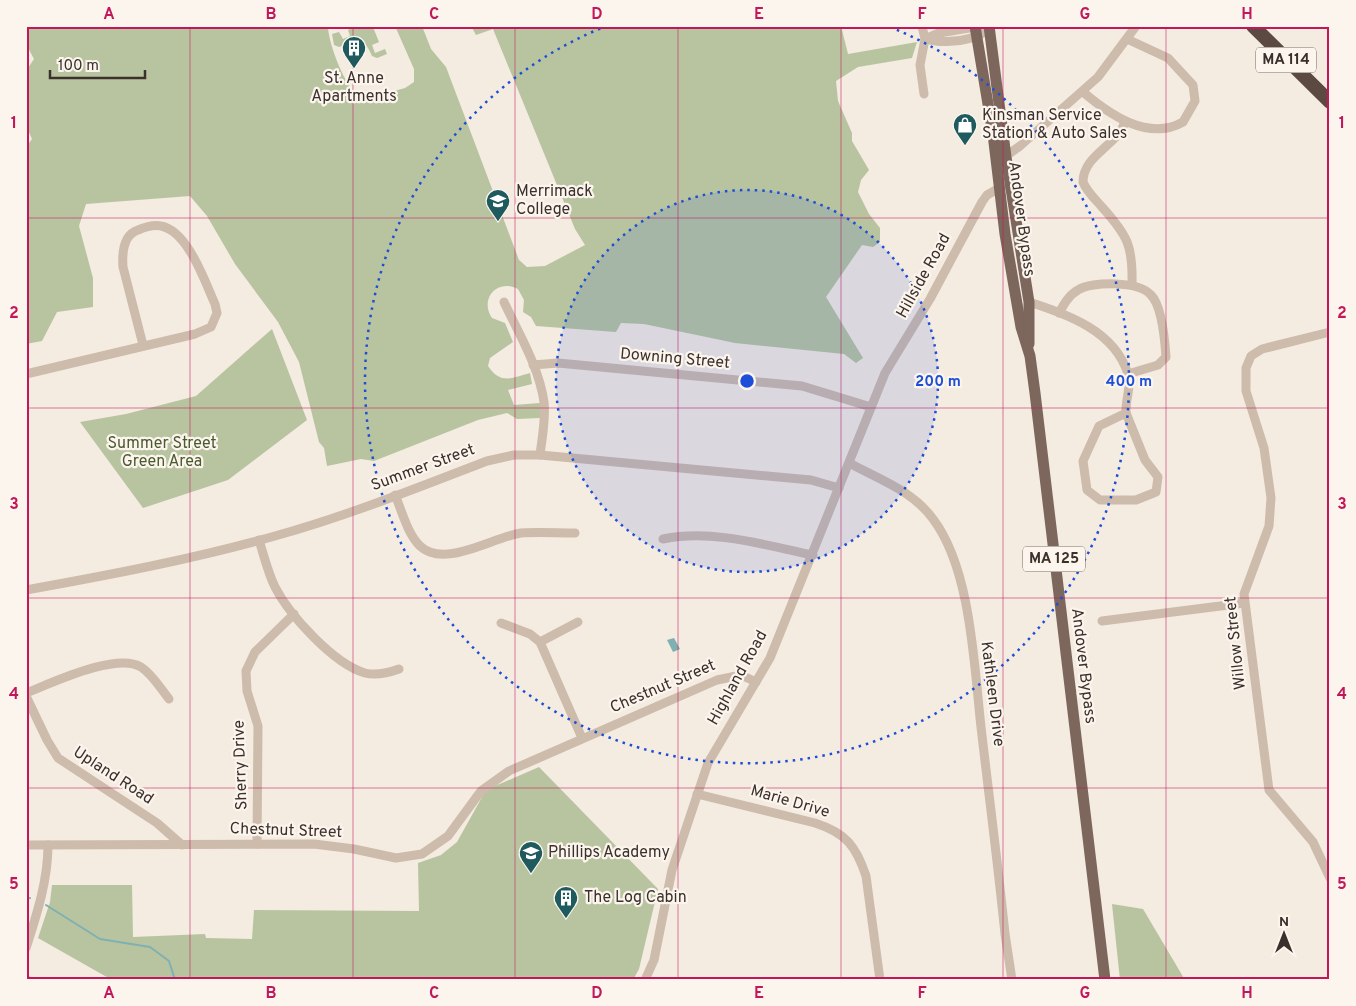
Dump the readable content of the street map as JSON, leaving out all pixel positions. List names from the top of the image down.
{
  "streets": {
    "highway": ["MA 114"],
    "main road": ["Andover Bypass", "MA 125"],
    "street": [
      "Hillside Road",
      "Downing Street",
      "Summer Street",
      "Willow Street",
      "Highland Road",
      "Chestnut Street",
      "Kathleen Drive",
      "Sherry Drive",
      "Upland Road",
      "Marie Drive"
    ]
  },
  "crossings": [
    ["Andover Bypass", "Hillside Road"],
    ["Hillside Road", "Highland Road"],
    ["Downing Street", "Highland Road"],
    ["Summer Street", "Highland Road"],
    ["Highland Road", "Chestnut Street"],
    ["Highland Road", "Kathleen Drive"],
    ["Highland Road", "Marie Drive"],
    ["Chestnut Street", "Sherry Drive"],
    ["Chestnut Street", "Upland Road"]
  ],
  "parks": ["Summer Street Green Area"],
  "places": {
    "building": ["St. Anne Apartments", "The Log Cabin"],
    "shop": ["Kinsman Service Station & Auto Sales"],
    "school or university": ["Merrimack College", "Phillips Academy"]
  },
  "scale_bar": "100 m",
  "north": "top",
  "grid": {
    "columns": [
      "A",
      "B",
      "C",
      "D",
      "E",
      "F",
      "G",
      "H"
    ],
    "rows": [
      "1",
      "2",
      "3",
      "4",
      "5"
    ]
  },
  "rings": ["200 m", "400 m"]
}
